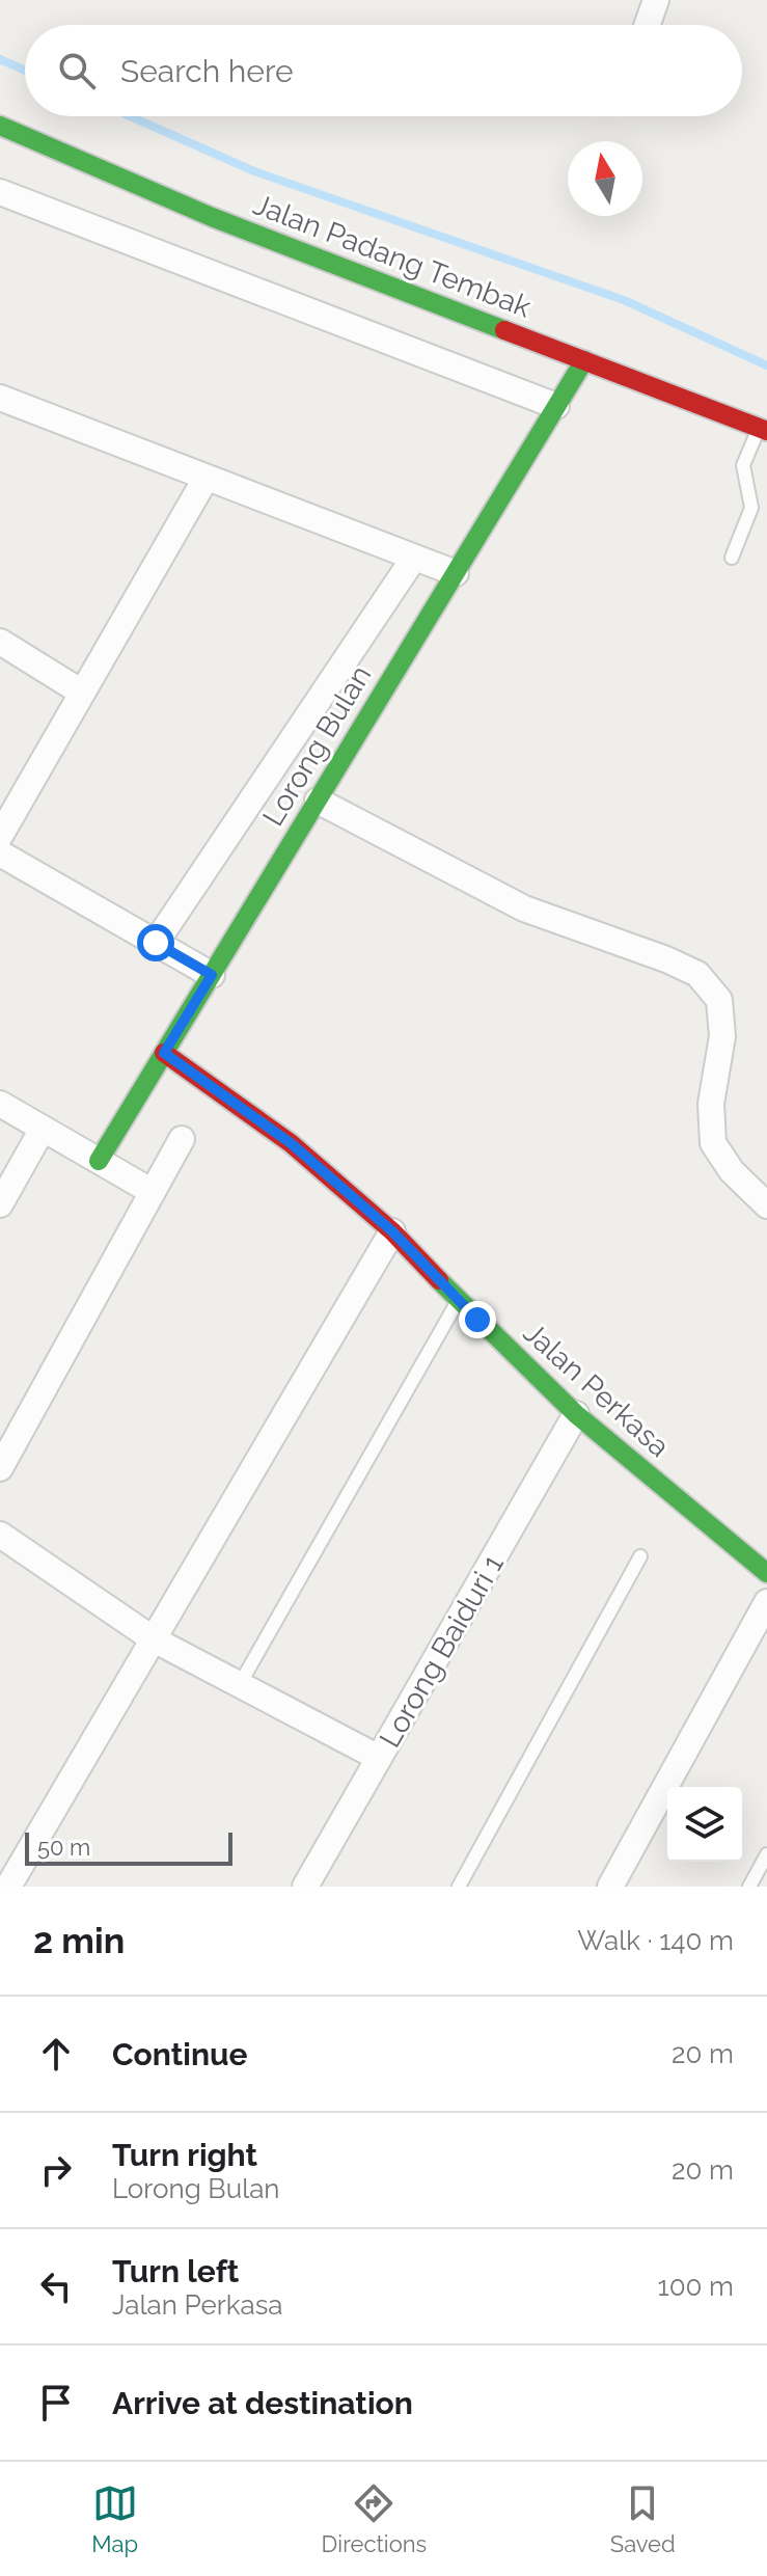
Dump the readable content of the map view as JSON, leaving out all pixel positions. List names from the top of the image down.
{
  "streets": {
    "street": [
      "Jalan Padang Tembak",
      "Lorong Bulan",
      "Jalan Perkasa",
      "Lorong Baiduri 1"
    ]
  },
  "crossings": [
    ["Jalan Padang Tembak", "Lorong Bulan"],
    ["Lorong Bulan", "Jalan Perkasa"],
    ["Jalan Perkasa", "Lorong Baiduri 1"]
  ],
  "scale_bar": "50 m",
  "north": "top",
  "page": {
    "search": "Search here",
    "scale": "50 m",
    "heading": ["2 min", "Walk · 140 m"],
    "list": [
      ["Continue", "20 m"],
      ["Turn right", "Lorong Bulan", "20 m"],
      ["Turn left", "Jalan Perkasa", "100 m"],
      "Arrive at destination"
    ],
    "nav": ["Map", "Directions", "Saved"]
  }
}
